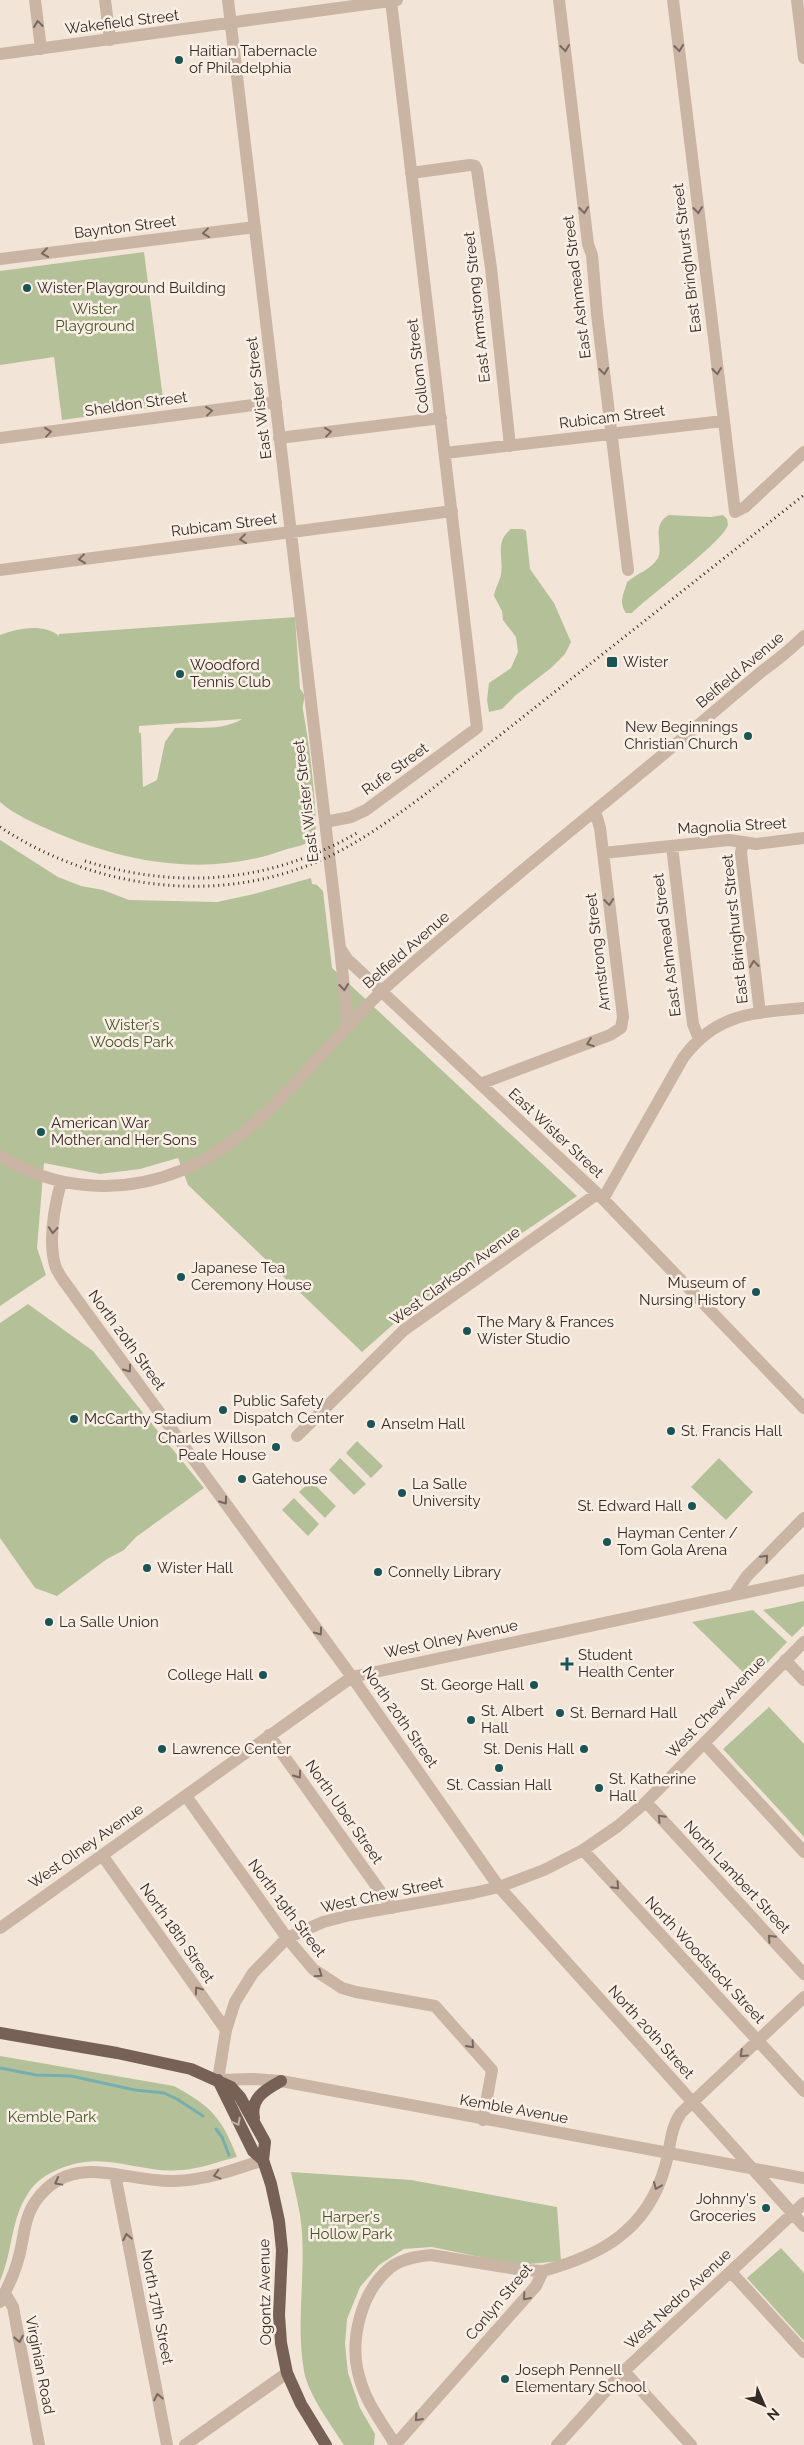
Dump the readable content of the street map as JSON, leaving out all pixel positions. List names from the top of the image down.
{
  "streets": {
    "main road": ["Ogontz Avenue"],
    "street": [
      "Wakefield Street",
      "Baynton Street",
      "East Bringhurst Street",
      "East Ashmead Street",
      "East Armstrong Street",
      "Collom Street",
      "East Wister Street",
      "Sheldon Street",
      "Rubicam Street",
      "Belfield Avenue",
      "Rufe Street",
      "Magnolia Street",
      "Armstrong Street",
      "West Clarkson Avenue",
      "North 20th Street",
      "West Olney Avenue",
      "West Chew Avenue",
      "North Uber Street",
      "North Lambert Street",
      "West Chew Street",
      "North 19th Street",
      "North 18th Street",
      "North Woodstock Street",
      "Kemble Avenue",
      "West Nedro Avenue",
      "Conlyn Street",
      "North 17th Street",
      "Virginian Road"
    ]
  },
  "crossings": [
    ["Wakefield Street", "Collom Street"],
    ["Wakefield Street", "East Wister Street"],
    ["Baynton Street", "East Wister Street"],
    ["East Bringhurst Street", "Rubicam Street"],
    ["East Bringhurst Street", "Magnolia Street"],
    ["East Bringhurst Street", "West Clarkson Avenue"],
    ["East Ashmead Street", "Rubicam Street"],
    ["East Ashmead Street", "Magnolia Street"],
    ["East Ashmead Street", "West Clarkson Avenue"],
    ["East Armstrong Street", "Collom Street"],
    ["East Armstrong Street", "Rubicam Street"],
    ["Collom Street", "Rubicam Street"],
    ["Collom Street", "Rufe Street"],
    ["East Wister Street", "Sheldon Street"],
    ["East Wister Street", "Rubicam Street"],
    ["East Wister Street", "Belfield Avenue"],
    ["East Wister Street", "Rufe Street"],
    ["East Wister Street", "Armstrong Street"],
    ["East Wister Street", "West Clarkson Avenue"],
    ["Belfield Avenue", "Armstrong Street"],
    ["Belfield Avenue", "North 20th Street"],
    ["Magnolia Street", "Armstrong Street"],
    ["North 20th Street", "West Olney Avenue"],
    ["North 20th Street", "West Chew Avenue"],
    ["North 20th Street", "West Chew Street"],
    ["North 20th Street", "Kemble Avenue"],
    ["North 20th Street", "West Nedro Avenue"],
    ["North 20th Street", "Conlyn Street"],
    ["West Olney Avenue", "North Uber Street"],
    ["West Olney Avenue", "North 19th Street"],
    ["West Olney Avenue", "North 18th Street"],
    ["West Chew Avenue", "North Lambert Street"],
    ["West Chew Avenue", "West Chew Street"],
    ["West Chew Avenue", "North Woodstock Street"],
    ["North Uber Street", "West Chew Street"],
    ["West Chew Street", "North 19th Street"],
    ["West Chew Street", "North 18th Street"],
    ["West Chew Street", "Kemble Avenue"],
    ["West Chew Street", "Ogontz Avenue"],
    ["North 19th Street", "Kemble Avenue"],
    ["North Woodstock Street", "Conlyn Street"],
    ["Kemble Avenue", "Ogontz Avenue"],
    ["Kemble Avenue", "Conlyn Street"]
  ],
  "one_way": [
    "Baynton Street",
    "East Ashmead Street",
    "Sheldon Street",
    "Rubicam Street",
    "North 20th Street",
    "North Uber Street",
    "North 19th Street",
    "North 18th Street",
    "North Woodstock Street",
    "Conlyn Street",
    "North 17th Street",
    "Virginian Road"
  ],
  "parks": [
    "Wister Playground",
    "Wister's Woods Park",
    "Kemble Park",
    "Harper's Hollow Park"
  ],
  "places": {
    "other": [
      "Haitian Tabernacle of Philadelphia",
      "Wister Playground Building",
      "Woodford Tennis Club",
      "New Beginnings Christian Church",
      "American War Mother and Her Sons",
      "Japanese Tea Ceremony House",
      "Museum of Nursing History",
      "The Mary & Frances Wister Studio",
      "Public Safety Dispatch Center",
      "McCarthy Stadium",
      "Anselm Hall",
      "St. Francis Hall",
      "Charles Willson Peale House",
      "Gatehouse",
      "La Salle University",
      "St. Edward Hall",
      "Hayman Center / Tom Gola Arena",
      "Wister Hall",
      "Connelly Library",
      "La Salle Union",
      "College Hall",
      "St. George Hall",
      "St. Bernard Hall",
      "St. Albert Hall",
      "Lawrence Center",
      "St. Denis Hall",
      "St. Cassian Hall",
      "St. Katherine Hall",
      "Johnny's Groceries",
      "Joseph Pennell Elementary School"
    ],
    "transit": ["Wister"],
    "health": ["Student Health Center"]
  },
  "north": "bottom right"
}
